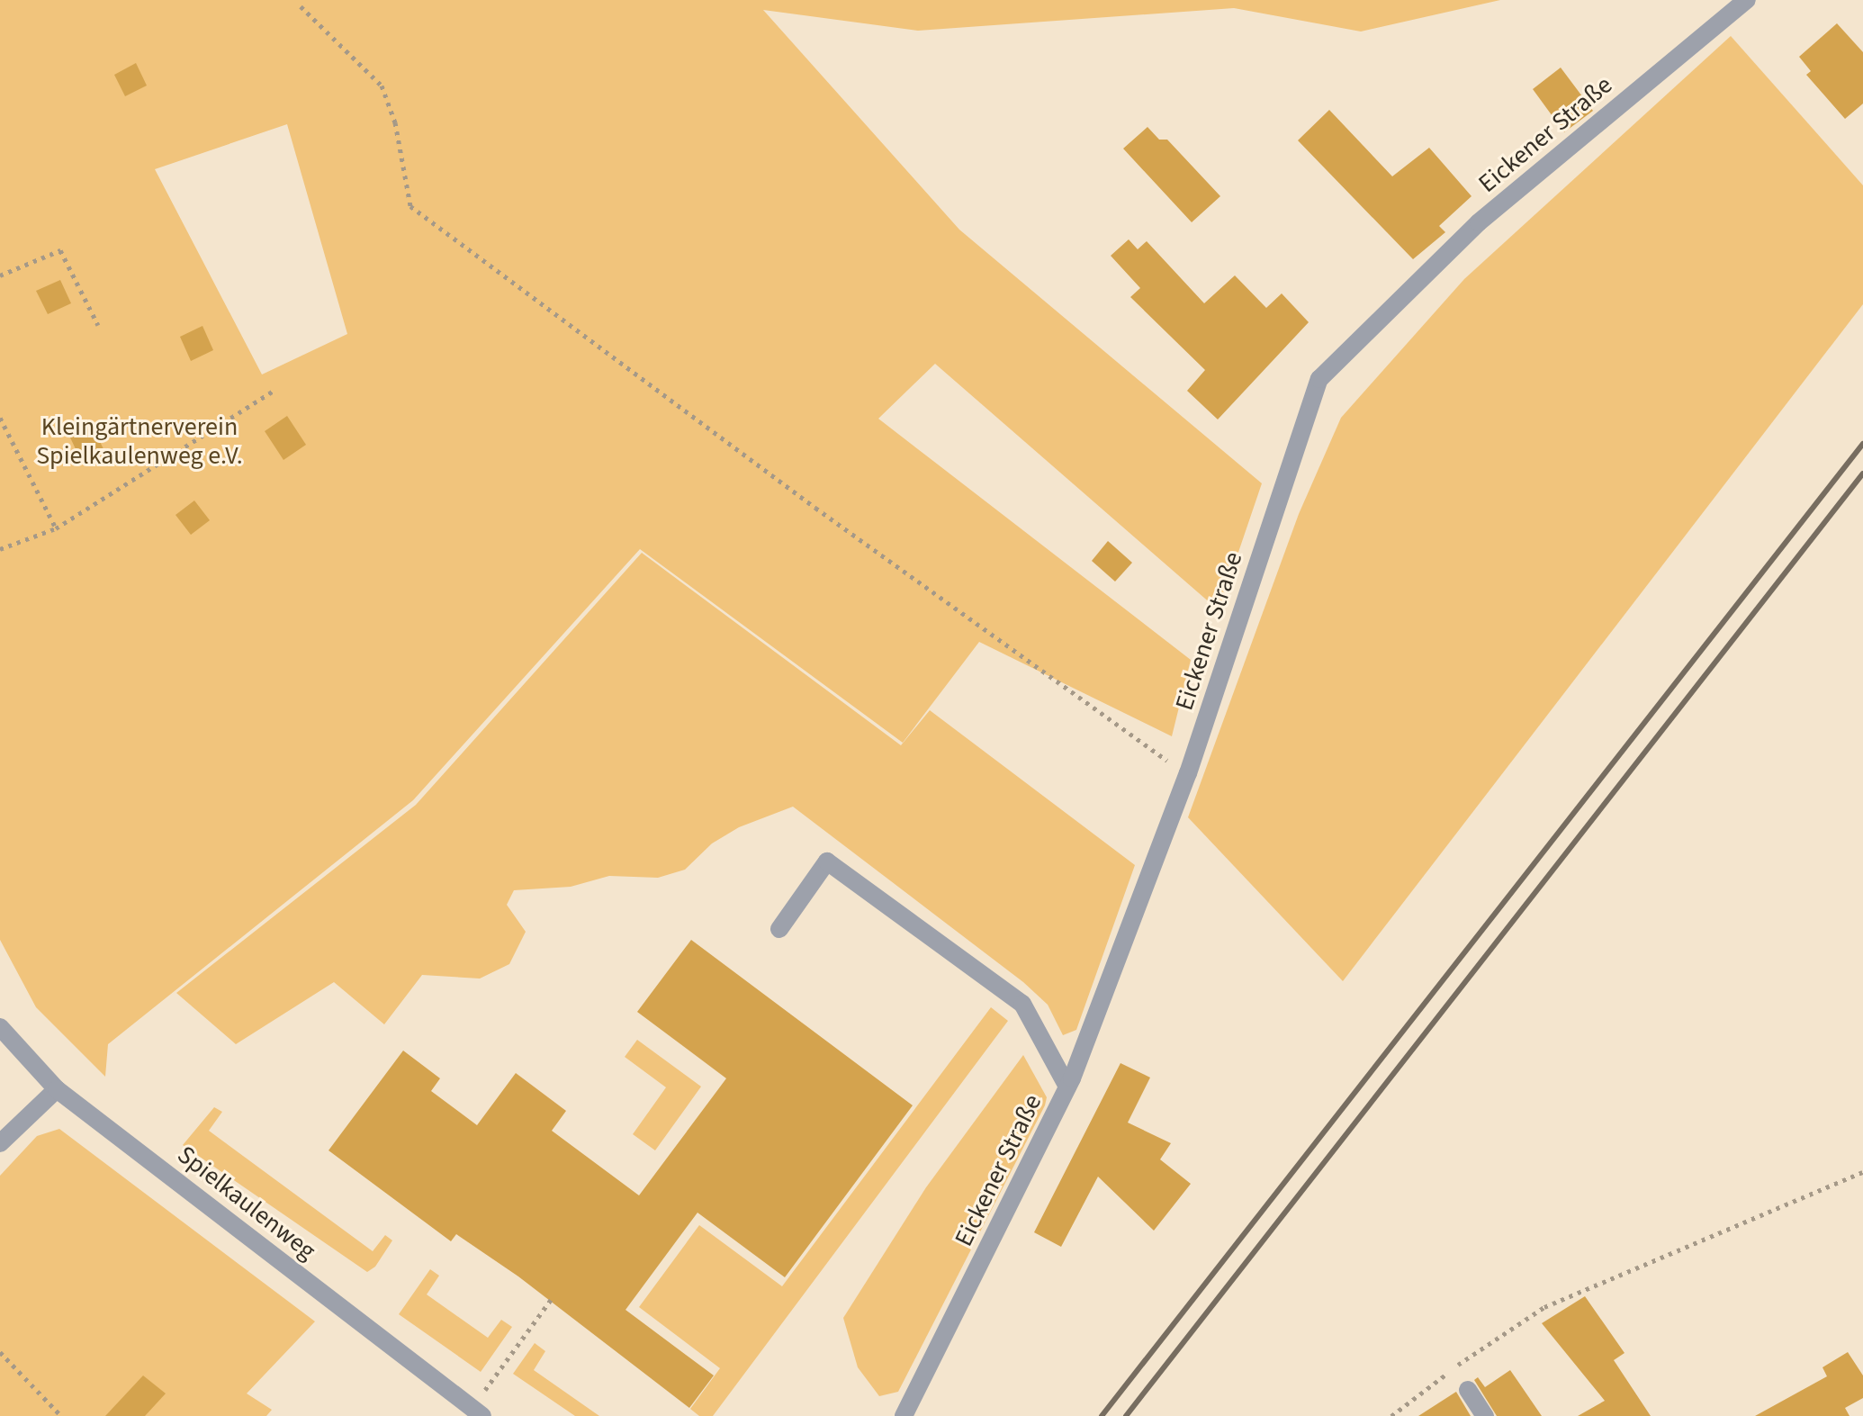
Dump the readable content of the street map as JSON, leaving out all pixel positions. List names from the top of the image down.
{
  "streets": {
    "street": ["Eickener Straße", "Spielkaulenweg"]
  },
  "parks": ["Kleingärtnerverein Spielkaulenweg e.V."]
}
